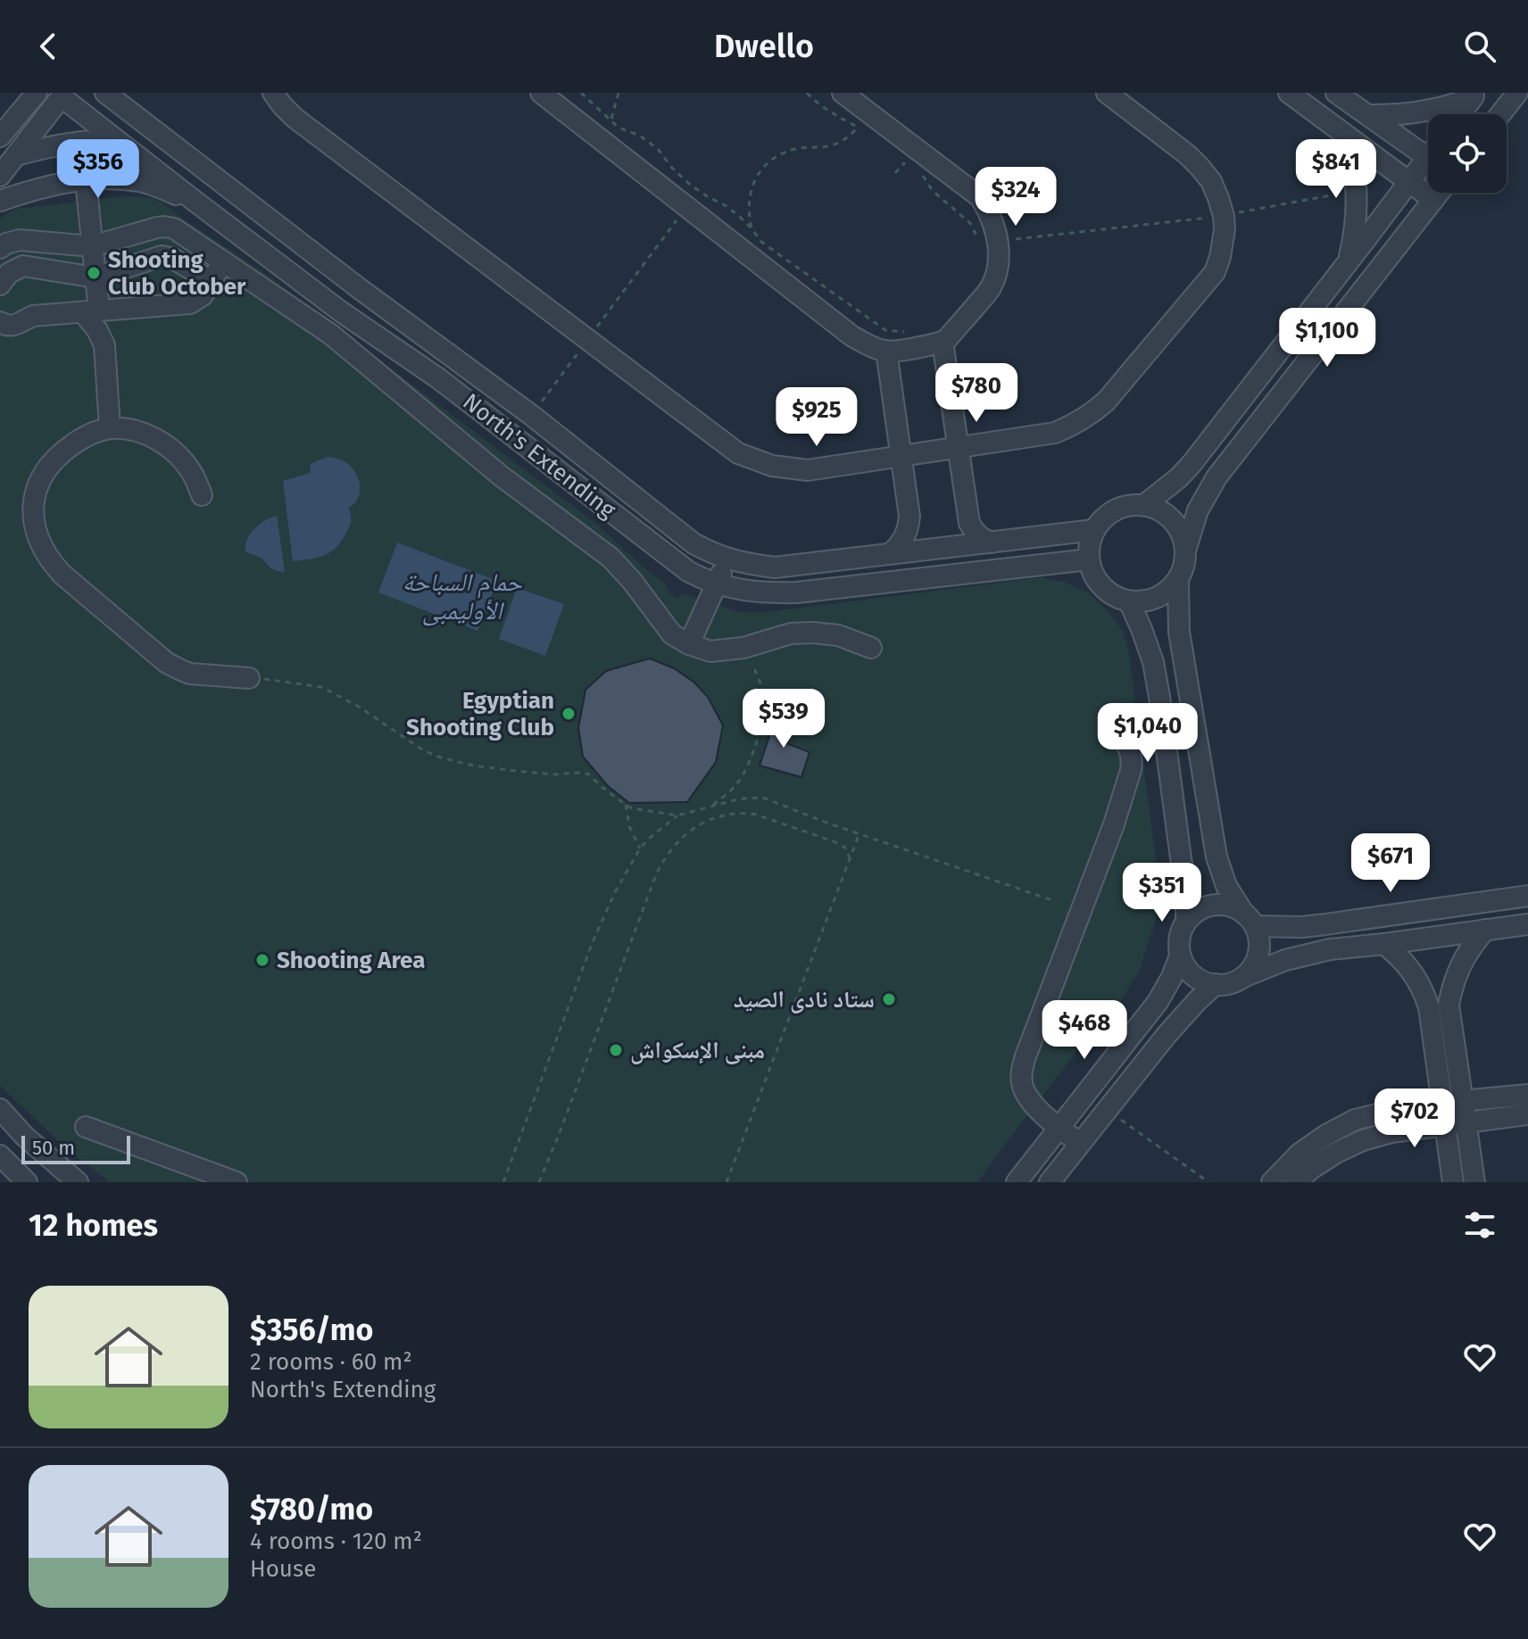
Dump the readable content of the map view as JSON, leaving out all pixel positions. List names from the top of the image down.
{
  "streets": {
    "street": ["North's Extending"]
  },
  "water": ["حمام السباحة الأوليمبى"],
  "places": [
    "Shooting Club October",
    "Egyptian Shooting Club",
    "Shooting Area",
    "ستاد نادى الصيد",
    "مبنى الإسكواش"
  ],
  "scale_bar": "50 m",
  "page": {
    "header": "Dwello",
    "price": [
      "$356",
      "$841",
      "$324",
      "$1,100",
      "$780",
      "$925",
      "$539",
      "$1,040",
      "$671",
      "$351",
      "$468",
      "$702"
    ],
    "scale": "50 m",
    "heading": "12 homes",
    "list": [
      {
        "name": "$356/mo",
        "note": "2 rooms · 60 m² · North's Extending"
      },
      {
        "name": "$780/mo",
        "note": "4 rooms · 120 m² · House"
      }
    ]
  }
}
